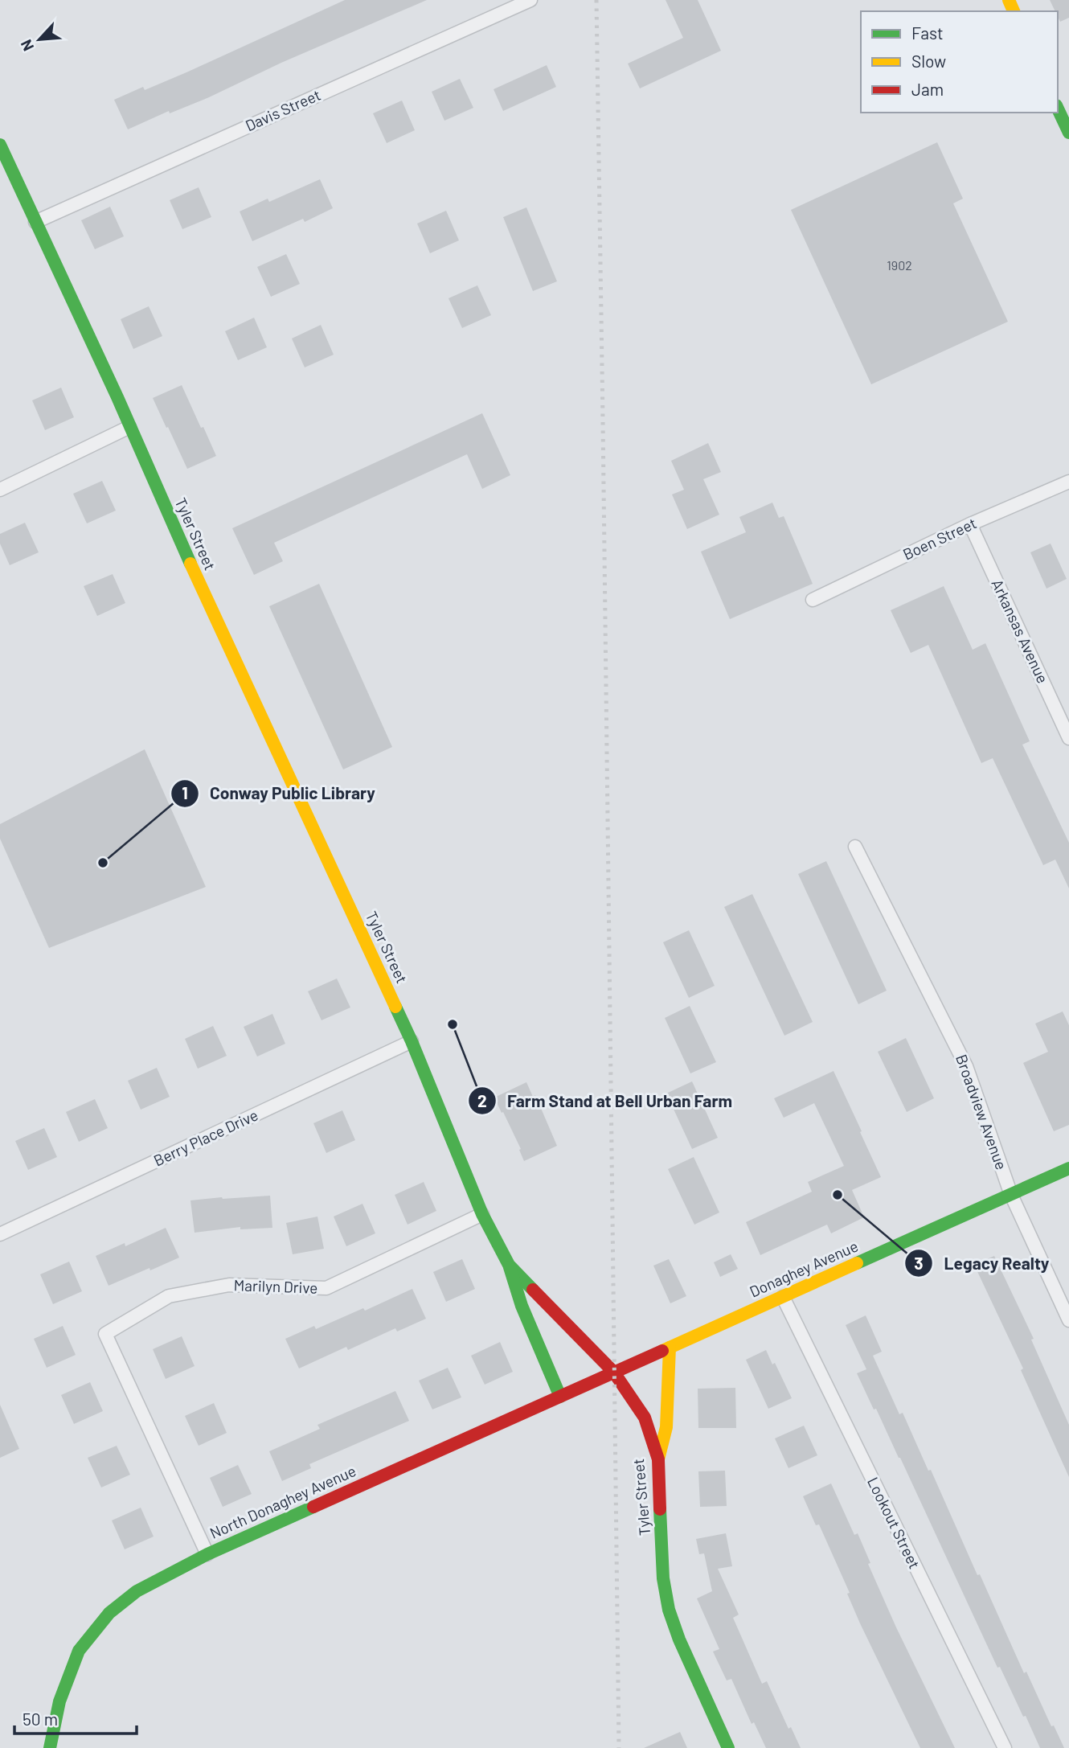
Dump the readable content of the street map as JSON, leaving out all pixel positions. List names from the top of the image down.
{
  "streets": {
    "street": [
      "Davis Street",
      "Tyler Street",
      "Boen Street",
      "Arkansas Avenue",
      "Broadview Avenue",
      "Berry Place Drive",
      "Donaghey Avenue",
      "Marilyn Drive",
      "North Donaghey Avenue",
      "Lookout Street"
    ]
  },
  "crossings": [
    ["Davis Street", "Tyler Street"],
    ["Tyler Street", "Berry Place Drive"],
    ["Tyler Street", "Donaghey Avenue"],
    ["Tyler Street", "Marilyn Drive"],
    ["Tyler Street", "North Donaghey Avenue"],
    ["Boen Street", "Arkansas Avenue"],
    ["Broadview Avenue", "Donaghey Avenue"],
    ["Donaghey Avenue", "North Donaghey Avenue"],
    ["Donaghey Avenue", "Lookout Street"],
    ["Marilyn Drive", "North Donaghey Avenue"]
  ],
  "places": ["Conway Public Library", "Farm Stand at Bell Urban Farm", "Legacy Realty"],
  "house_numbers": ["1902"],
  "legend": ["Fast", "Slow", "Jam"],
  "scale_bar": "50 m",
  "north": "bottom left"
}
